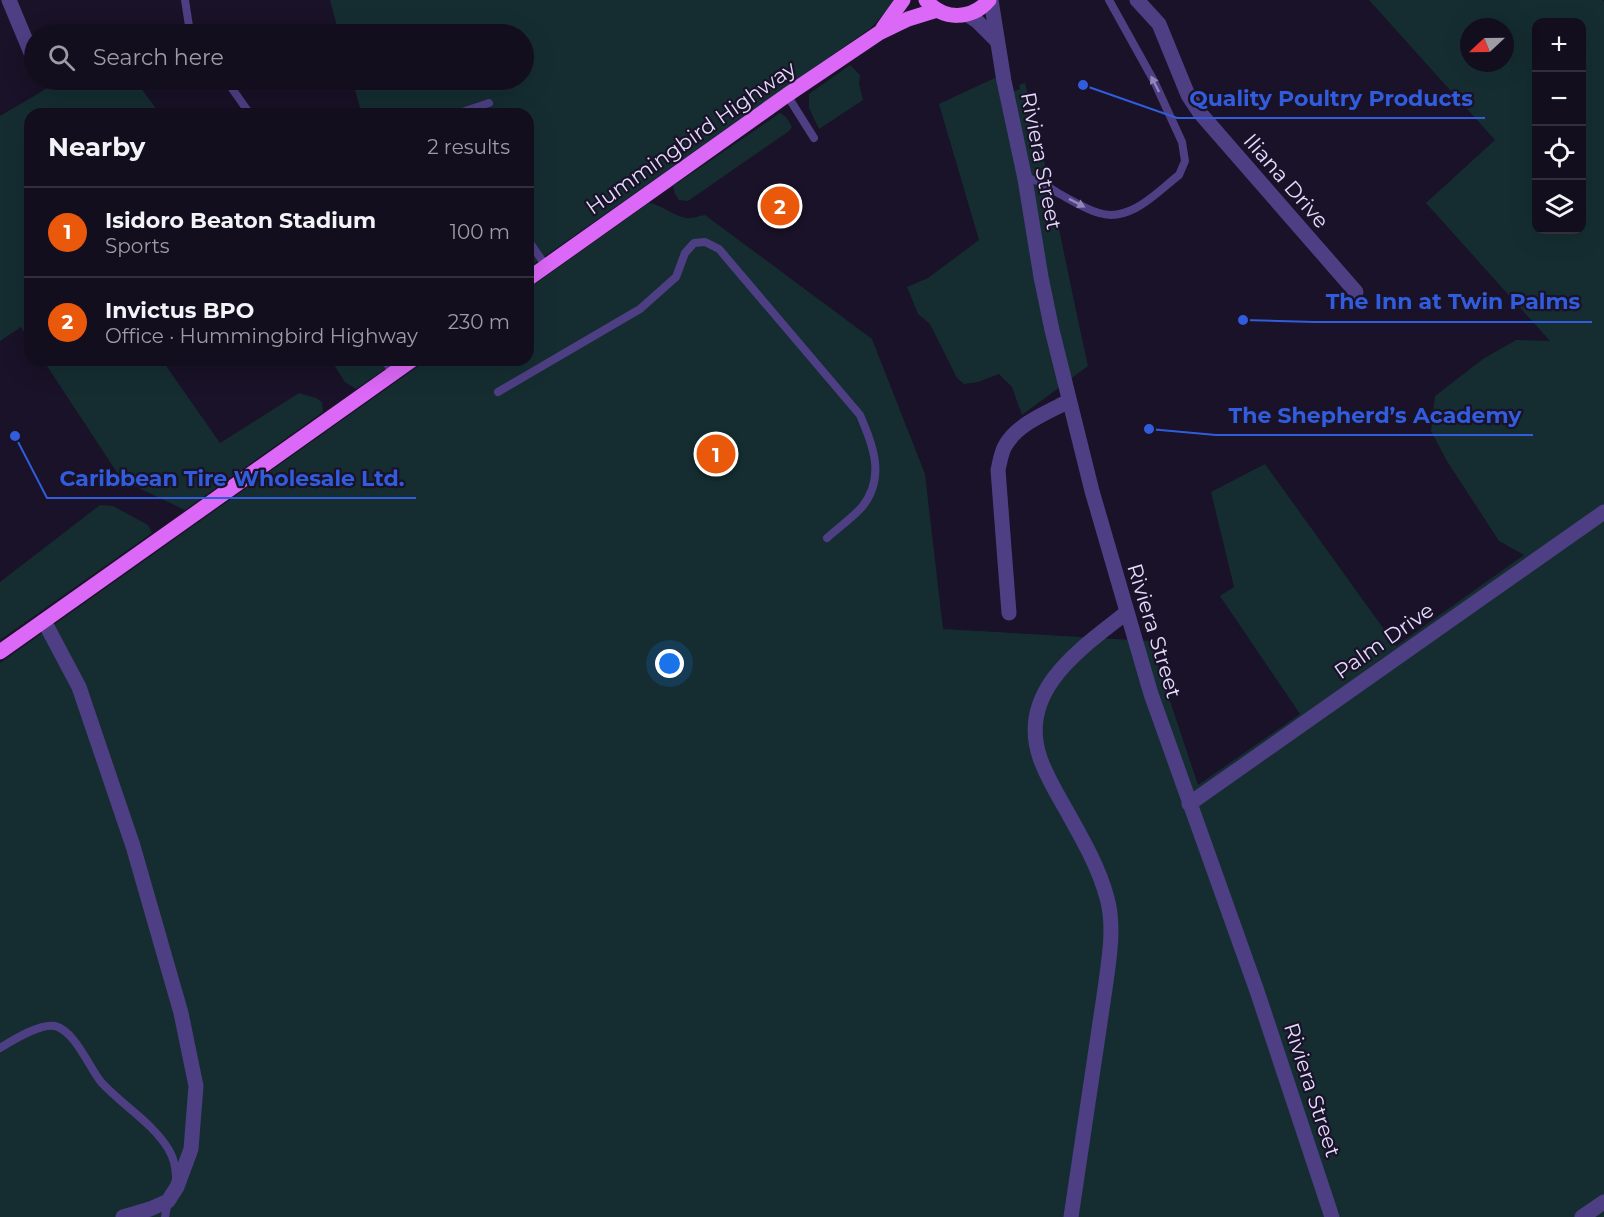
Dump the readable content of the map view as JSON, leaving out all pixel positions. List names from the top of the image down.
{
  "streets": {
    "main road": ["Hummingbird Highway"],
    "street": ["Riviera Street", "Iliana Drive", "Palm Drive"]
  },
  "crossings": [
    ["Riviera Street", "Palm Drive"]
  ],
  "places": [
    "Quality Poultry Products",
    "The Inn at Twin Palms",
    "The Shepherd’s Academy",
    "Caribbean Tire Wholesale Ltd."
  ],
  "north": "left",
  "page": {
    "map_buttons": ["+", "−"],
    "search": "Search here",
    "heading": ["Nearby", "2 results"],
    "pins": ["2", "1"],
    "list": [
      {
        "mark": "1",
        "name": "Isidoro Beaton Stadium",
        "note": "Sports",
        "value": "100 m"
      },
      {
        "mark": "2",
        "name": "Invictus BPO",
        "note": "Office · Hummingbird Highway",
        "value": "230 m"
      }
    ]
  }
}
